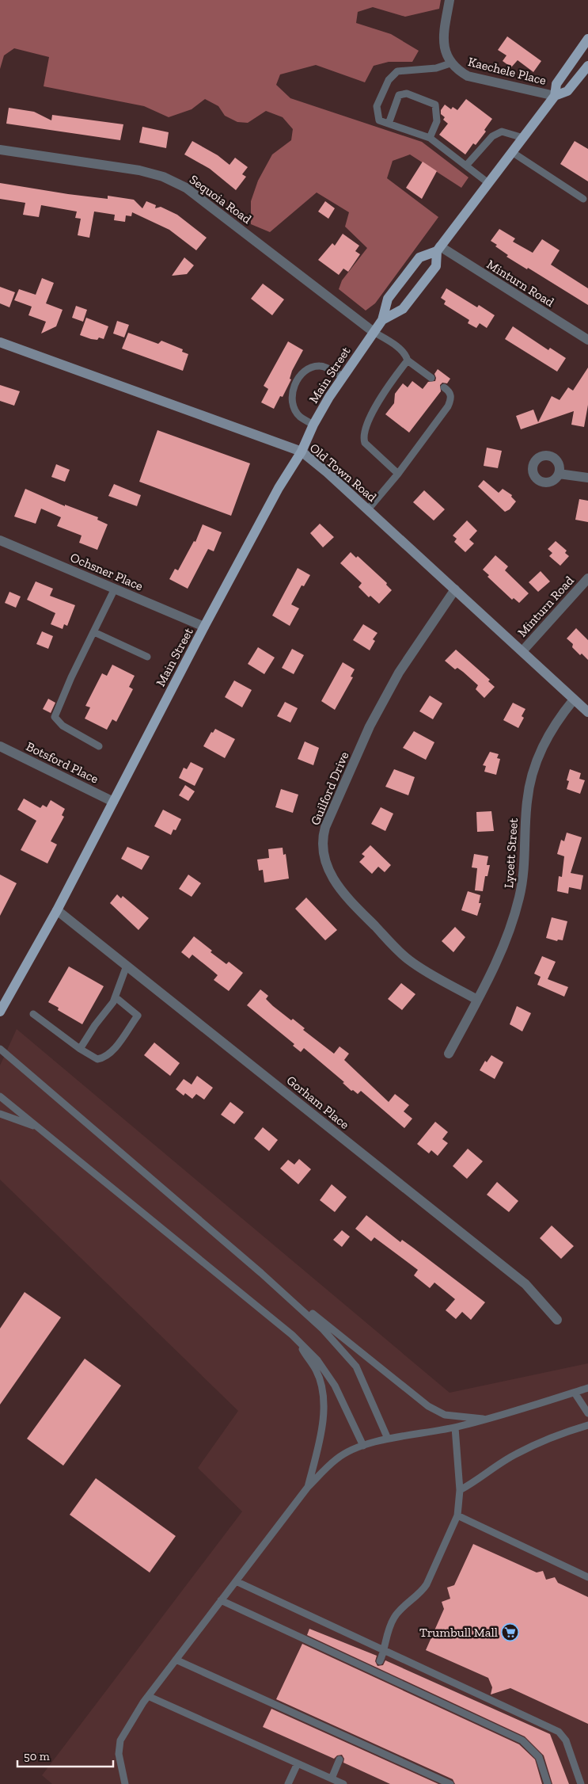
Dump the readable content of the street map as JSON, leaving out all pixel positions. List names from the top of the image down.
{
  "streets": {
    "main road": ["Main Street", "Old Town Road"],
    "street": [
      "Kaechele Place",
      "Sequoia Road",
      "Minturn Road",
      "Ochsner Place",
      "Botsford Place",
      "Guilford Drive",
      "Lycett Street",
      "Gorham Place"
    ]
  },
  "crossings": [
    ["Kaechele Place", "Main Street"],
    ["Sequoia Road", "Main Street"],
    ["Minturn Road", "Main Street"],
    ["Minturn Road", "Old Town Road"],
    ["Main Street", "Old Town Road"],
    ["Main Street", "Ochsner Place"],
    ["Main Street", "Botsford Place"],
    ["Main Street", "Gorham Place"],
    ["Old Town Road", "Guilford Drive"],
    ["Old Town Road", "Lycett Street"],
    ["Guilford Drive", "Lycett Street"]
  ],
  "places": {
    "supermarket": ["Trumbull Mall"]
  },
  "scale_bar": "50 m"
}
